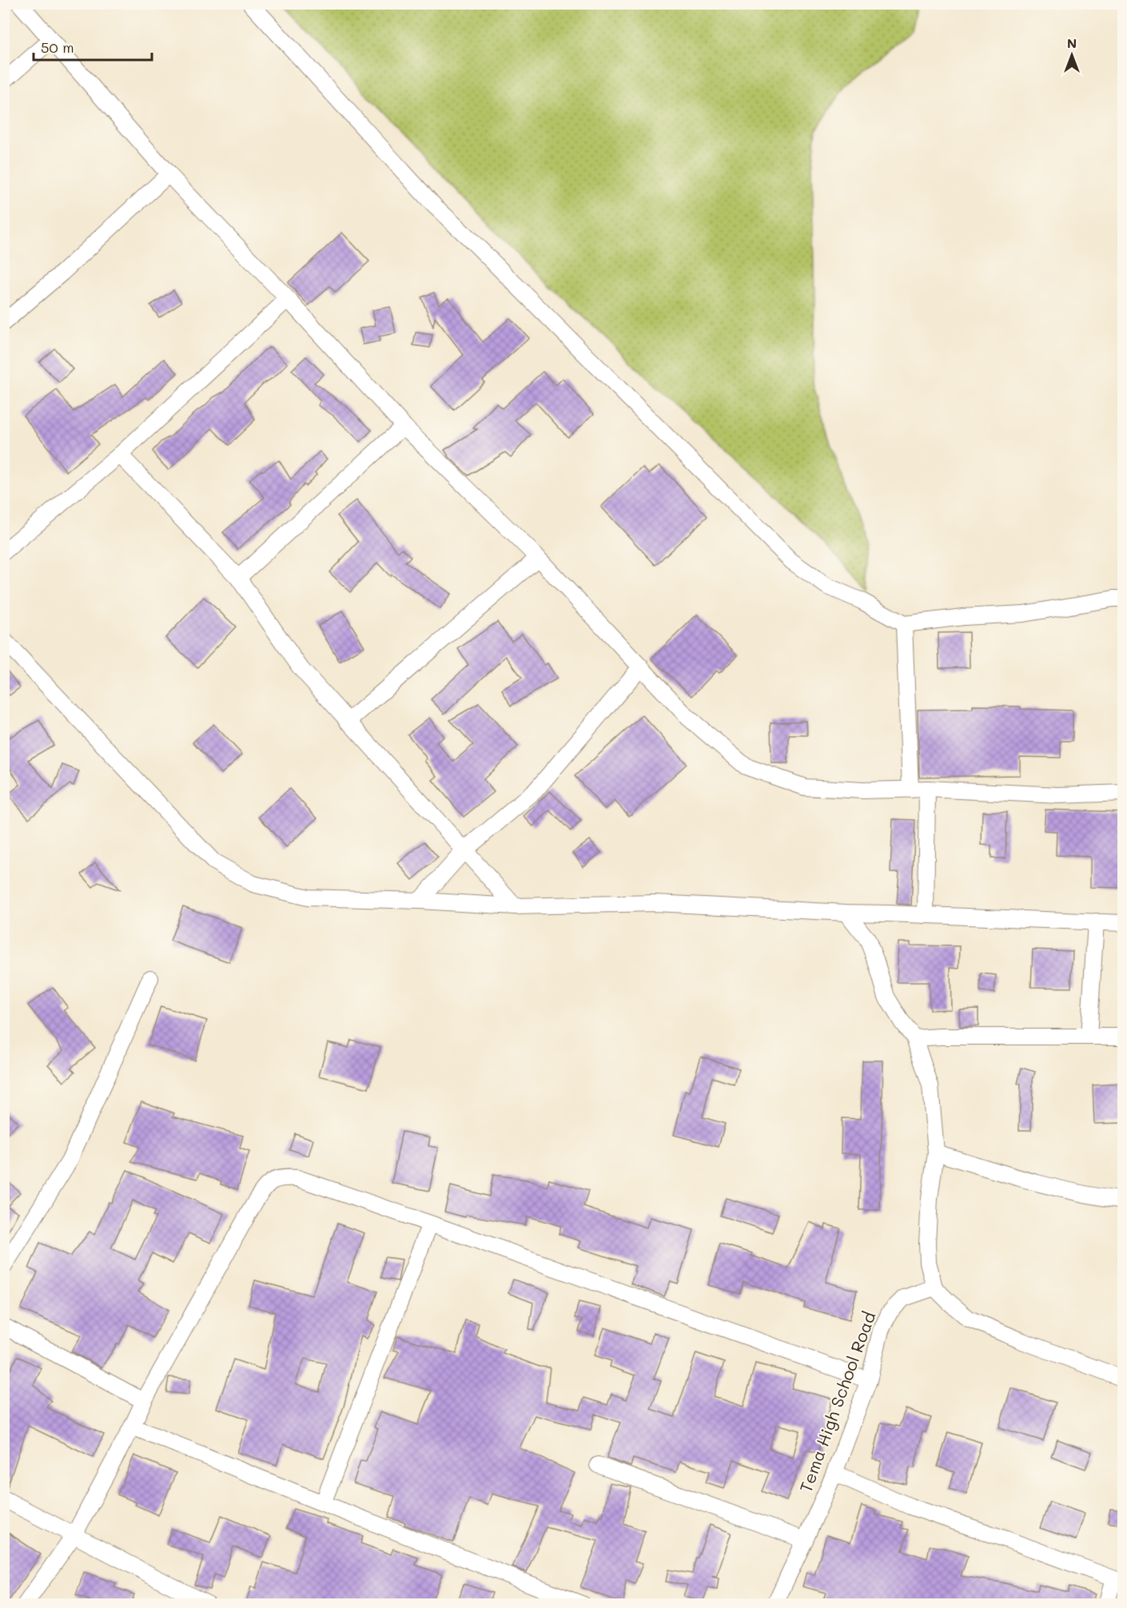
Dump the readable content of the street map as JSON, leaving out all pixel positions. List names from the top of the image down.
{
  "streets": {
    "street": ["Tema High School Road"]
  },
  "scale_bar": "50 m",
  "north": "top"
}
